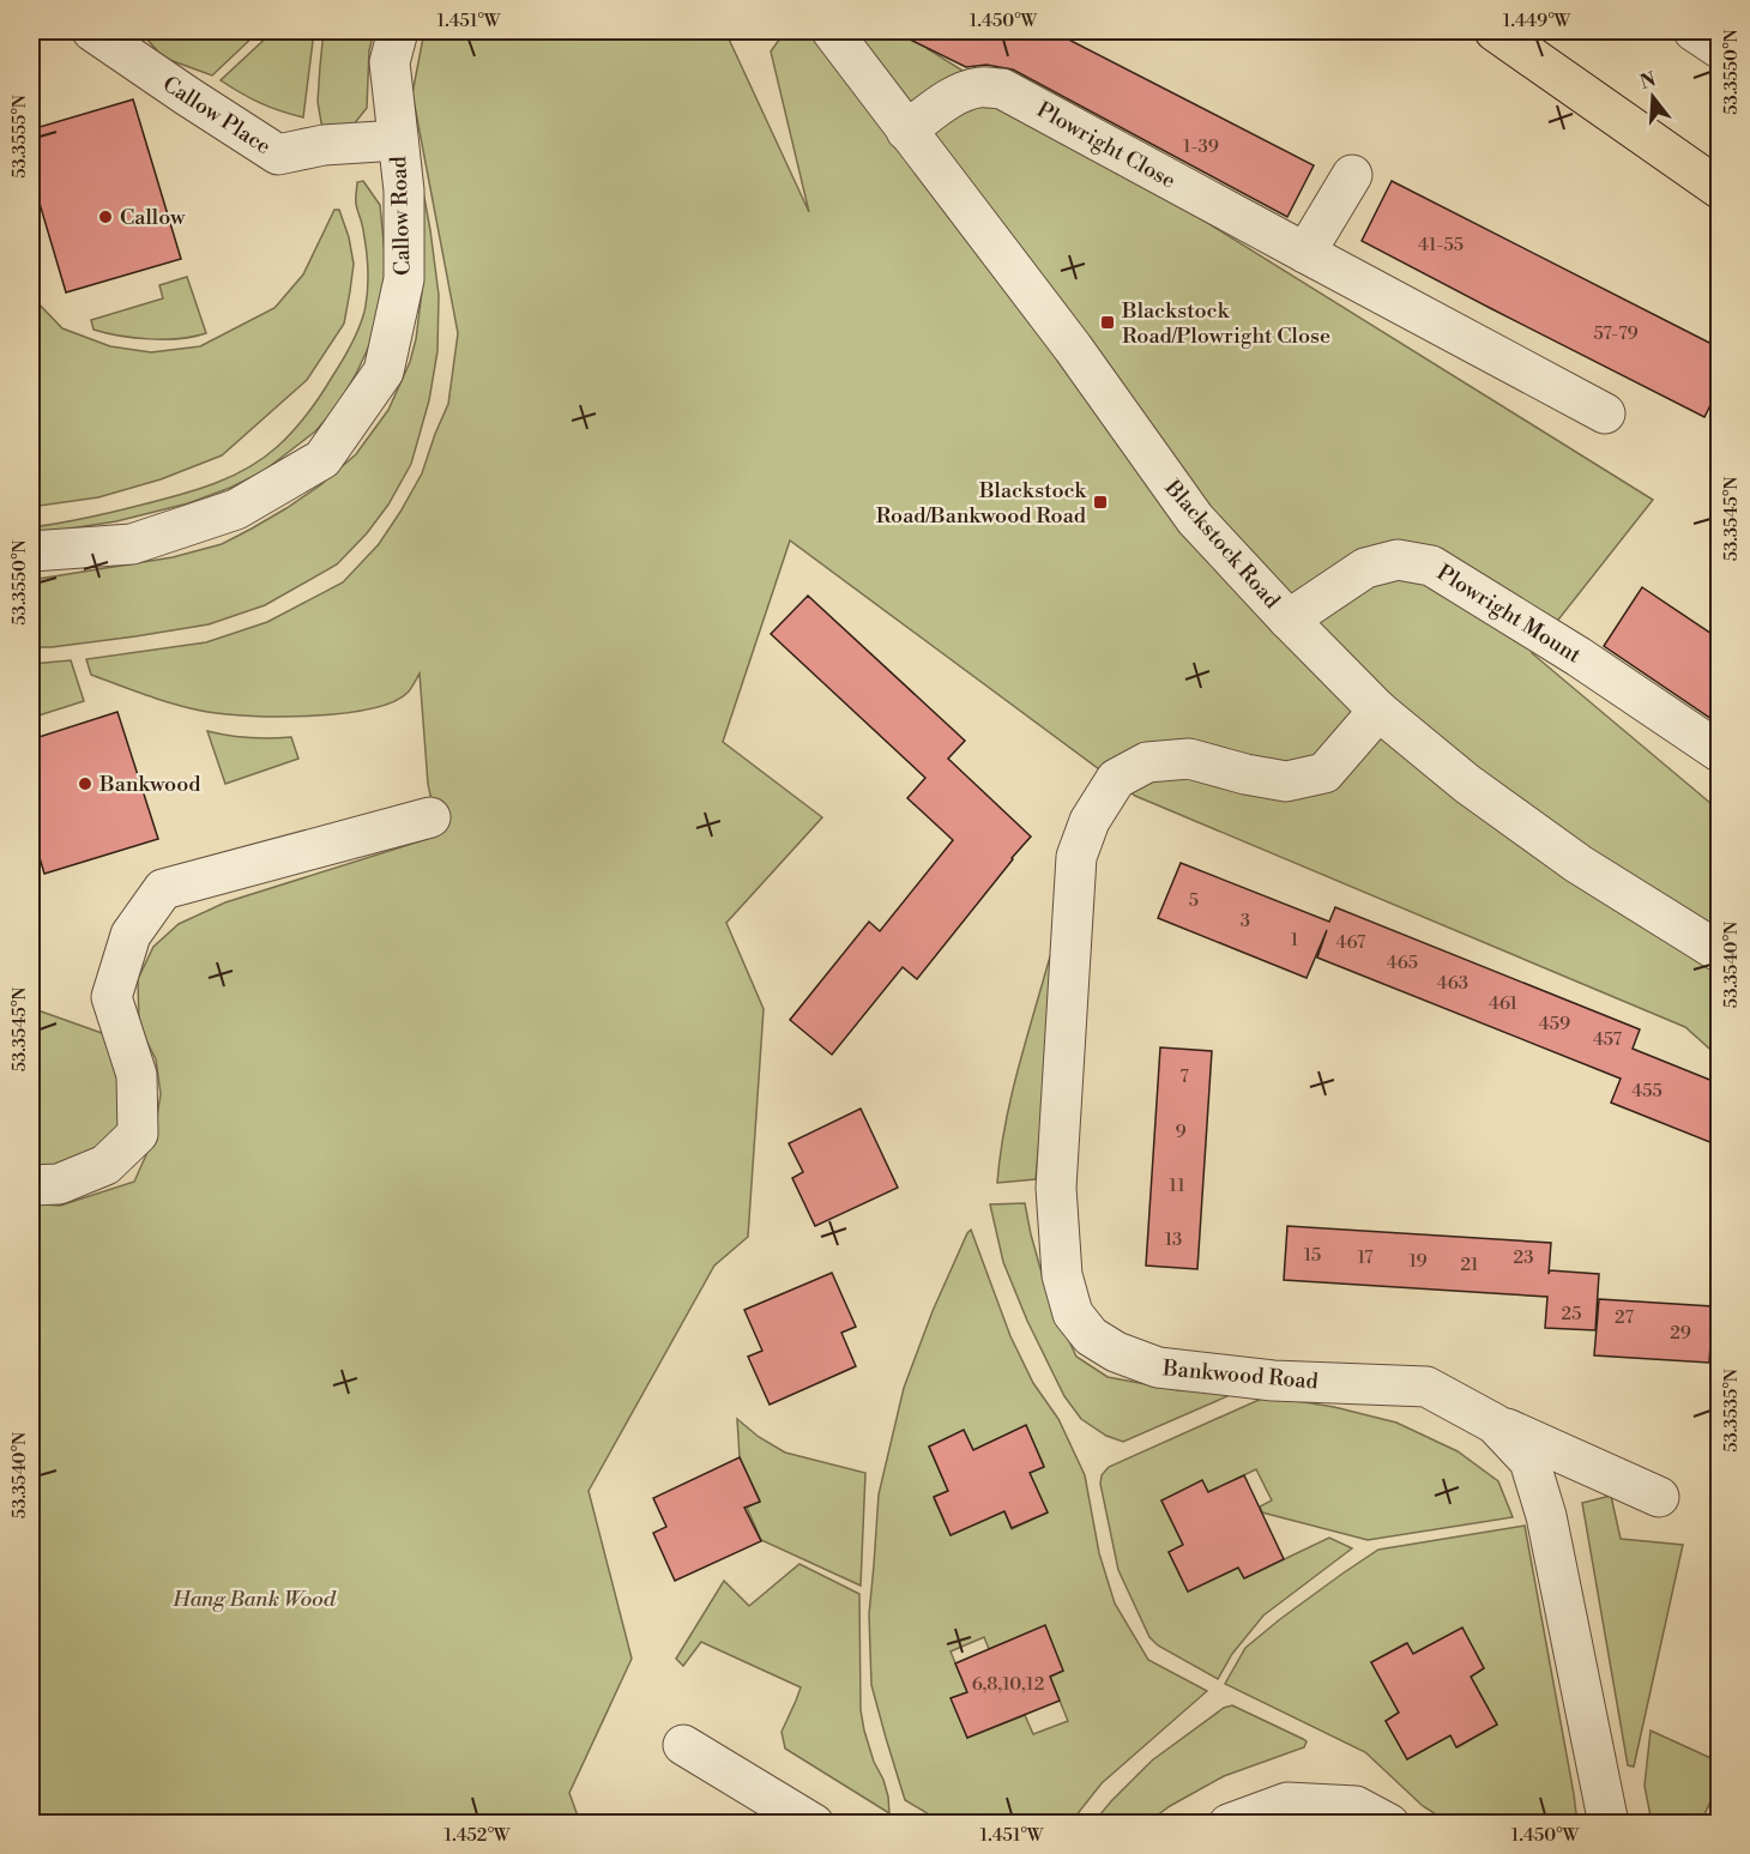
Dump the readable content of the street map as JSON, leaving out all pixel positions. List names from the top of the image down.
{
  "streets": {
    "street": [
      "Callow Place",
      "Plowright Close",
      "Callow Road",
      "Blackstock Road",
      "Plowright Mount",
      "Bankwood Road"
    ]
  },
  "crossings": [
    ["Callow Place", "Callow Road"],
    ["Plowright Close", "Blackstock Road"],
    ["Blackstock Road", "Plowright Mount"],
    ["Blackstock Road", "Bankwood Road"]
  ],
  "parks": ["Hang Bank Wood"],
  "places": {
    "other": ["Callow", "Bankwood"],
    "transit": ["Blackstock Road/Plowright Close", "Blackstock Road/Bankwood Road"]
  },
  "house_numbers": [
    "1-39",
    "41-55",
    "57-79",
    "5",
    "3",
    "1",
    "467",
    "465",
    "463",
    "461",
    "459",
    "457",
    "7",
    "455",
    "9",
    "11",
    "13",
    "15",
    "17",
    "23",
    "19",
    "21",
    "25",
    "27",
    "29",
    "6,8,10,12"
  ],
  "north": "top",
  "coordinates": [
    "1.451°W",
    "1.450°W",
    "1.449°W",
    "53.3550°N",
    "53.3555°N",
    "53.3545°N",
    "53.3540°N",
    "53.3535°N",
    "1.452°W"
  ]
}
